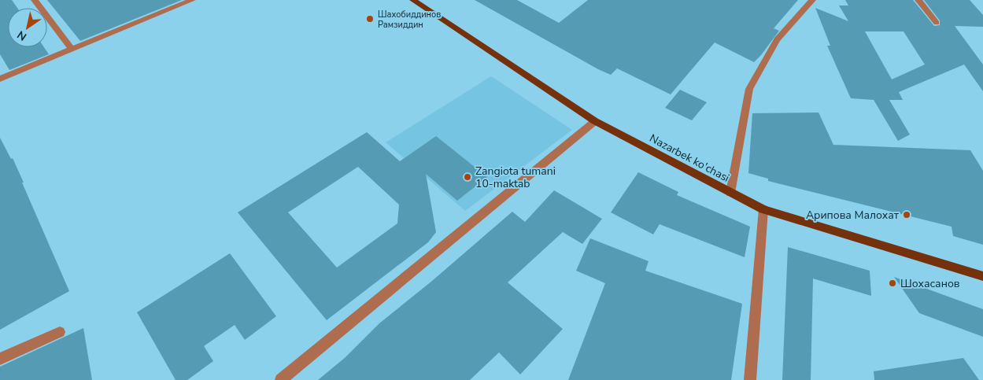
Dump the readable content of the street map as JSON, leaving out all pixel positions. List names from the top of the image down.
{
  "streets": {
    "main road": ["Nazarbek ko'chasi"]
  },
  "places": [
    "Шахобиддинов Рамзиддин",
    "Zangiota tumani 10-maktab",
    "Арипова Малохат",
    "Шохасанов"
  ],
  "north": "bottom left"
}
